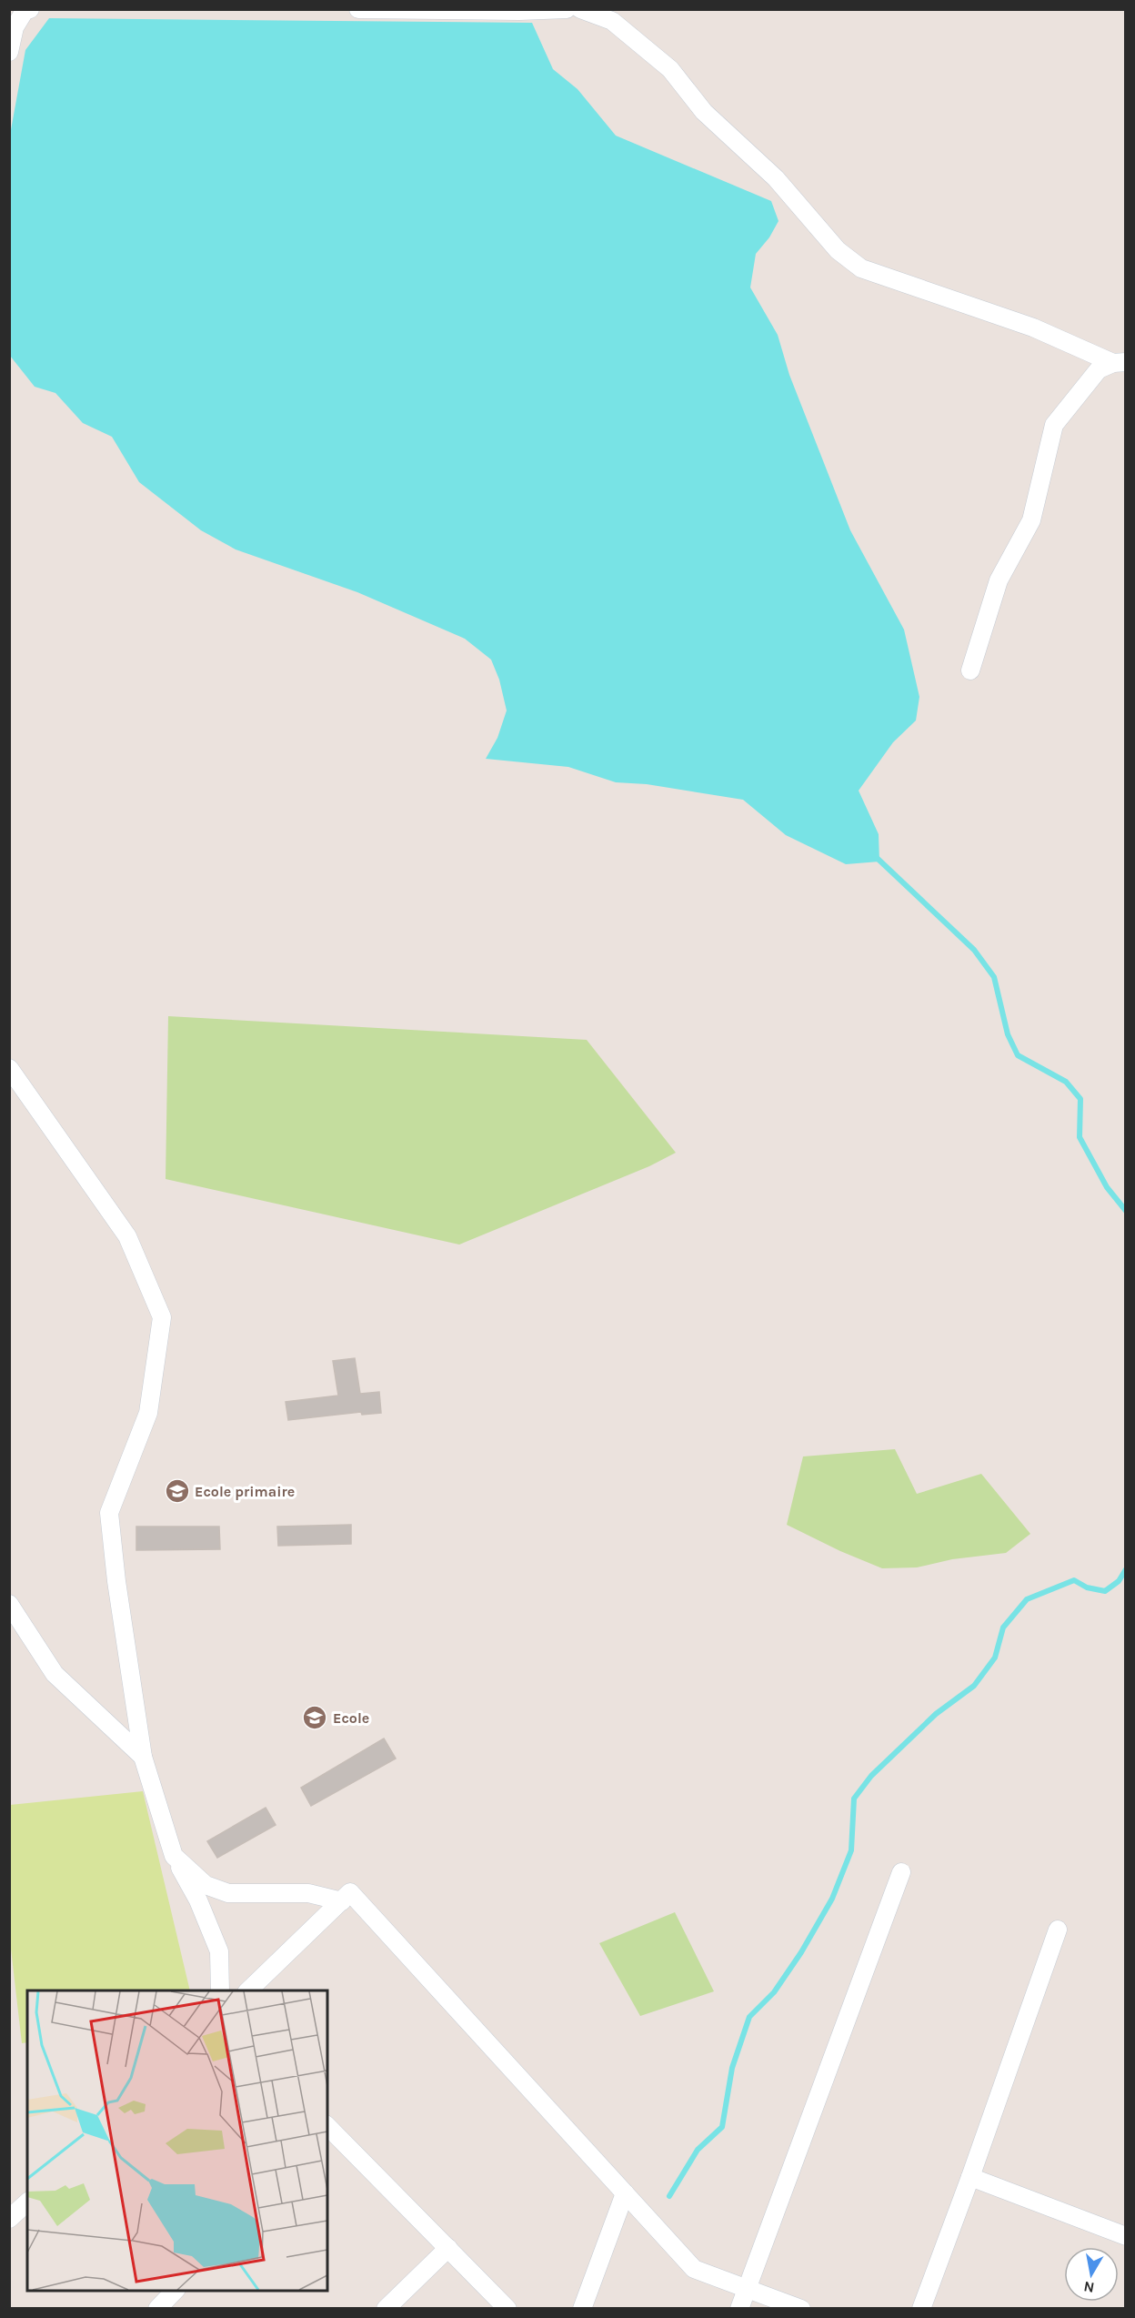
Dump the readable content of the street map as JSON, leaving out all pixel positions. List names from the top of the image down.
{
  "places": {
    "school or university": ["Ecole primaire", "Ecole"]
  },
  "north": "bottom"
}
